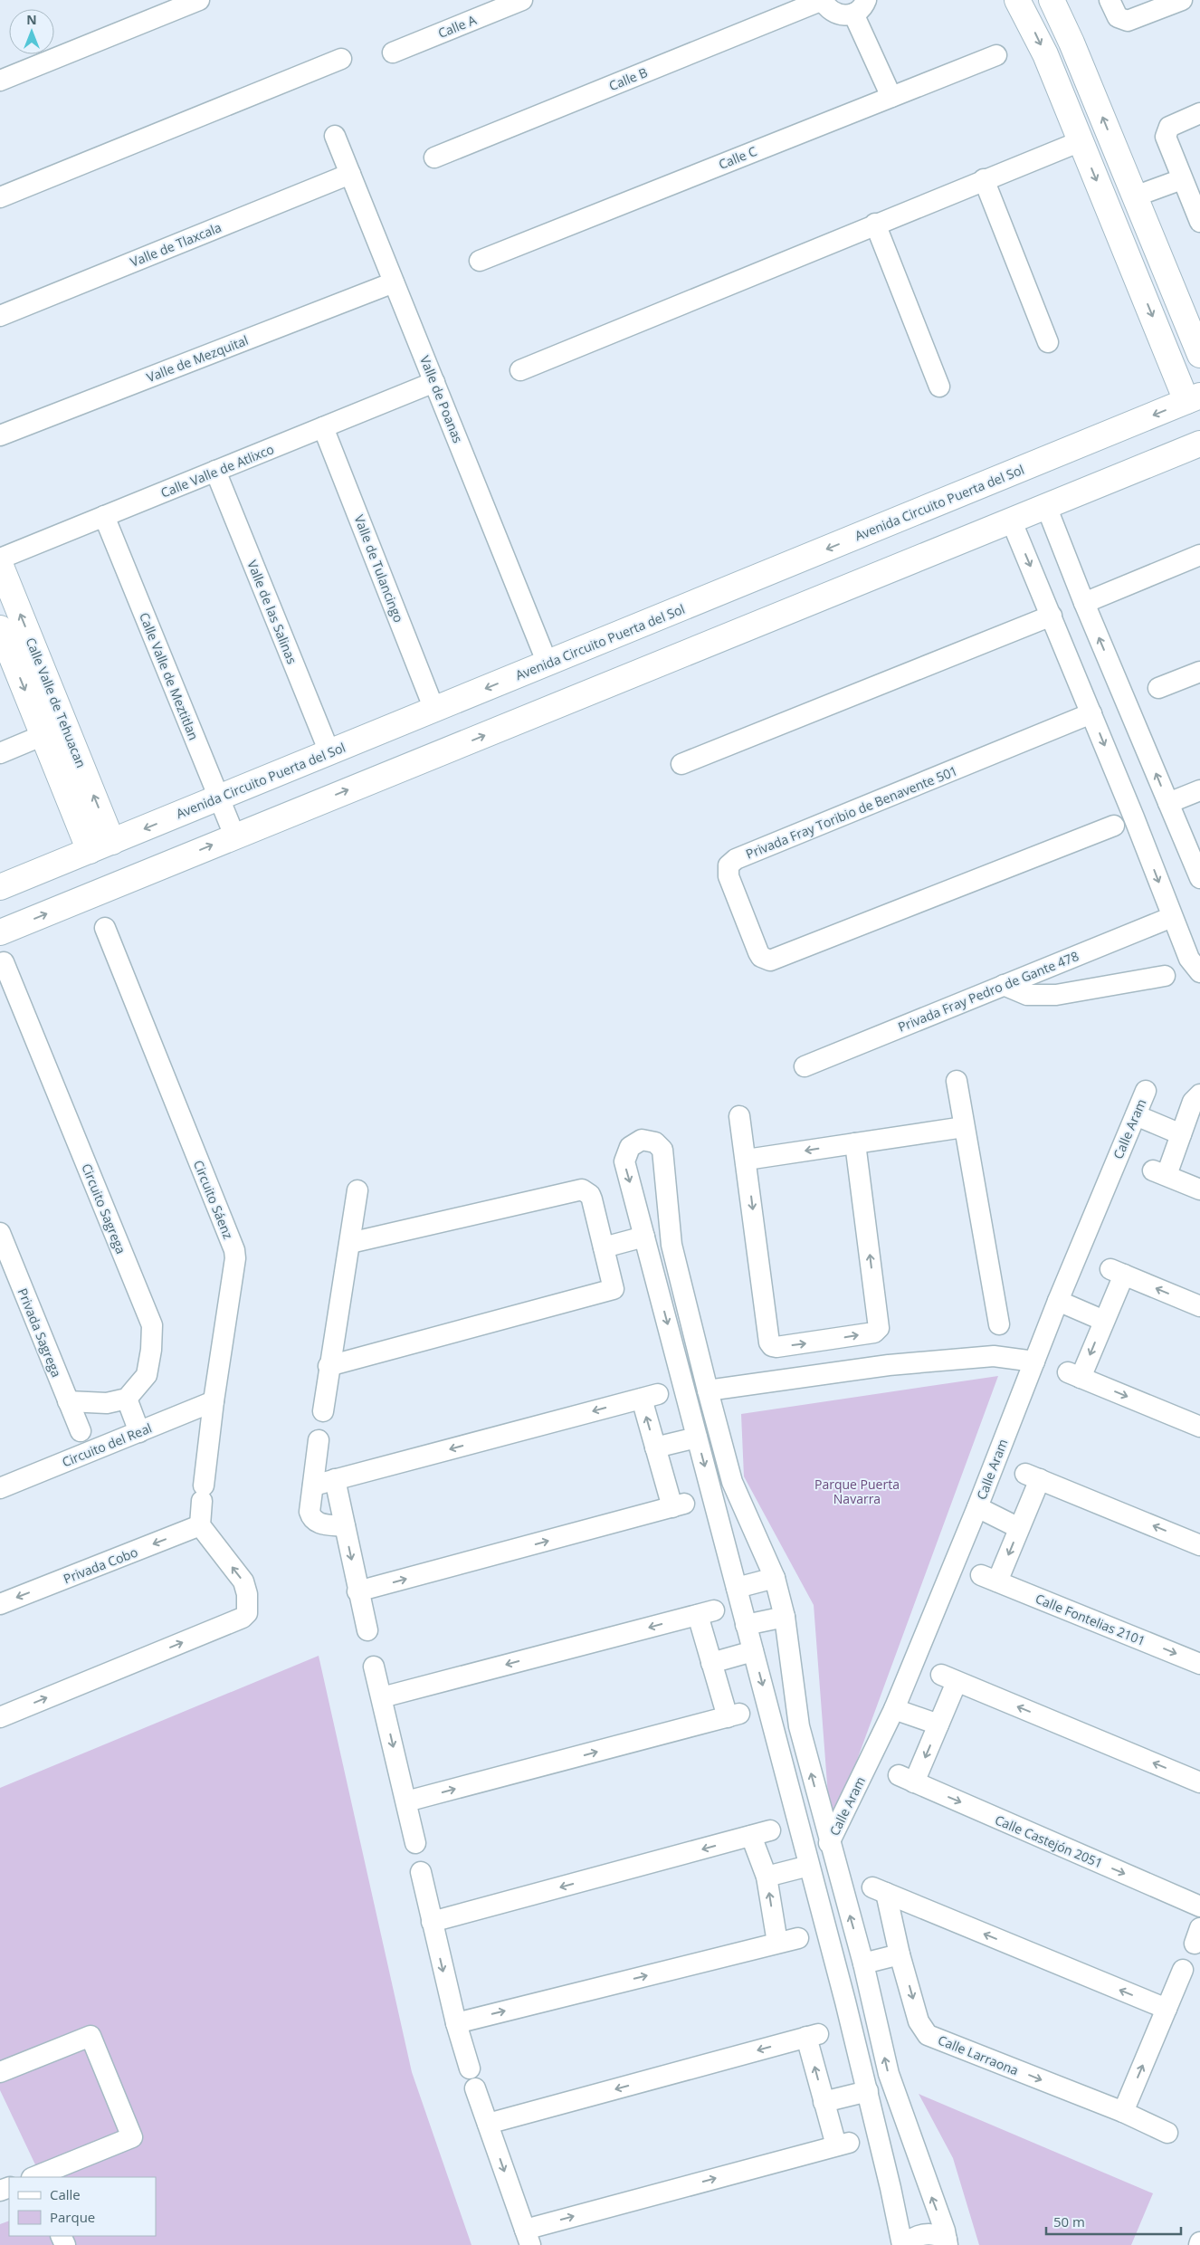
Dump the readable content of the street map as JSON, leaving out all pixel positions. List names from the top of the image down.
{
  "streets": {
    "street": [
      "Calle A",
      "Calle B",
      "Calle C",
      "Valle de Tlaxcala",
      "Valle de Mezquital",
      "Valle de Poanas",
      "Calle Valle de Atlixco",
      "Avenida Circuito Puerta del Sol",
      "Valle de Tulancingo",
      "Valle de las Salinas",
      "Calle Valle de Meztitlan",
      "Calle Valle de Tehuacan",
      "Privada Fray Toribio de Benavente 501",
      "Privada Fray Pedro de Gante 478",
      "Calle Aram",
      "Circuito Sáenz",
      "Circuito Sagrega",
      "Privada Sagrega",
      "Circuito del Real",
      "Privada Cobo",
      "Calle Fontelias 2101",
      "Calle Castejón 2051",
      "Calle Larraona"
    ]
  },
  "crossings": [
    ["Valle de Tlaxcala", "Valle de Poanas"],
    ["Valle de Mezquital", "Valle de Poanas"],
    ["Valle de Poanas", "Calle Valle de Atlixco"],
    ["Valle de Poanas", "Avenida Circuito Puerta del Sol"],
    ["Calle Valle de Atlixco", "Valle de Tulancingo"],
    ["Calle Valle de Atlixco", "Valle de las Salinas"],
    ["Calle Valle de Atlixco", "Calle Valle de Meztitlan"],
    ["Avenida Circuito Puerta del Sol", "Valle de Tulancingo"],
    ["Avenida Circuito Puerta del Sol", "Valle de las Salinas"],
    ["Avenida Circuito Puerta del Sol", "Calle Valle de Meztitlan"],
    ["Avenida Circuito Puerta del Sol", "Calle Valle de Tehuacan"],
    ["Circuito Sáenz", "Circuito del Real"],
    ["Circuito Sáenz", "Privada Cobo"]
  ],
  "one_way": ["Privada Cobo", "Calle Castejón 2051"],
  "parks": ["Parque Puerta Navarra"],
  "legend": ["Calle", "Parque"],
  "scale_bar": "50 m",
  "north": "top"
}
